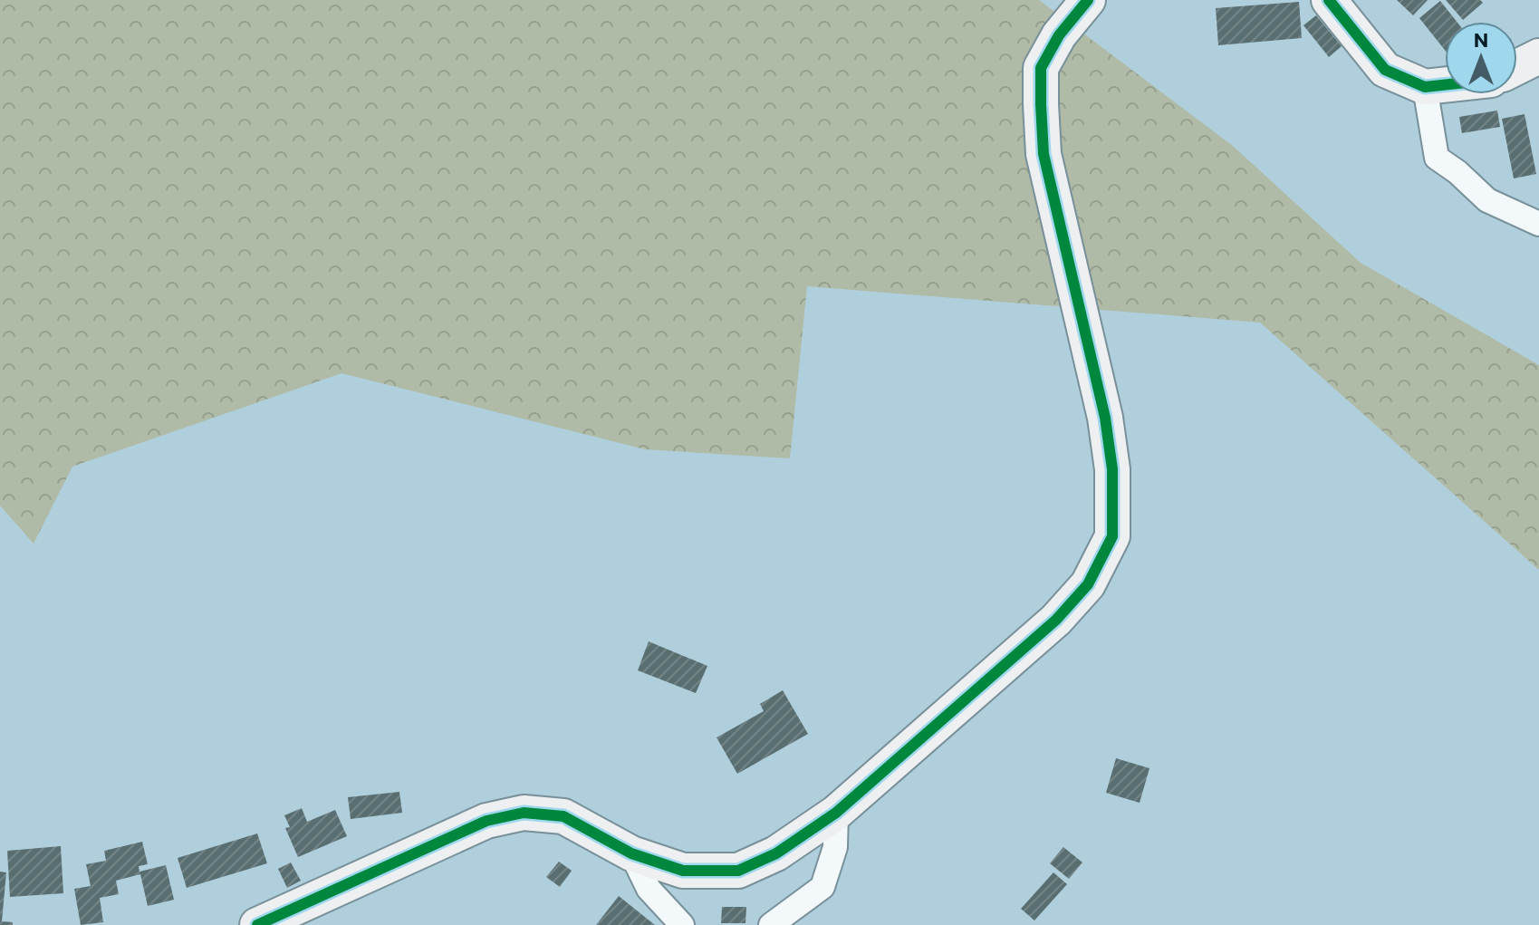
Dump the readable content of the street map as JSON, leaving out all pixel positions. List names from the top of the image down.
{
  "north": "top"
}
